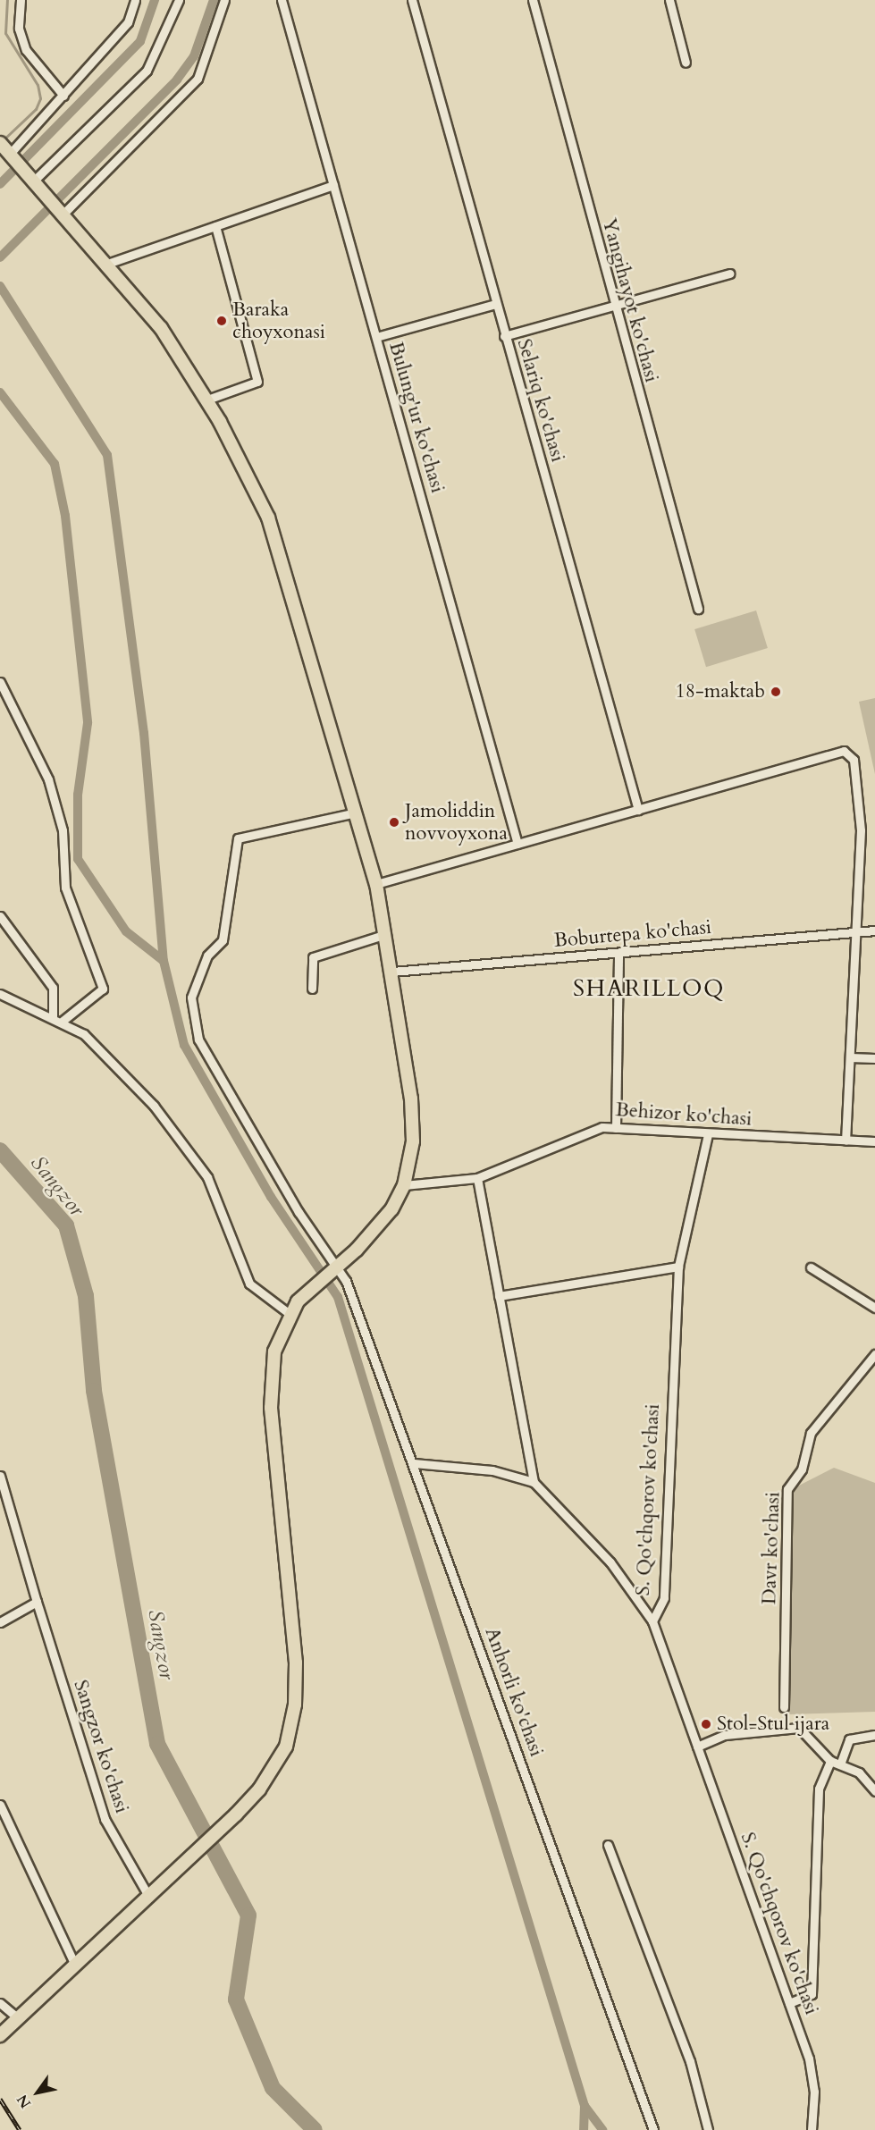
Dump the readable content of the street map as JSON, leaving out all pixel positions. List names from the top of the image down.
{
  "streets": {
    "street": [
      "Yangihayot ko'chasi",
      "Selariq ko'chasi",
      "Bulung'ur ko'chasi",
      "Boburtepa ko'chasi",
      "Behizor ko'chasi",
      "S. Qo'chqorov ko'chasi",
      "Davr ko'chasi",
      "Anhorli ko'chasi",
      "Sangzor ko'chasi"
    ]
  },
  "crossings": [
    ["Behizor ko'chasi", "S. Qo'chqorov ko'chasi"]
  ],
  "districts": ["SHARILLOQ"],
  "water": ["Sangzor"],
  "places": [
    "Baraka choyxonasi",
    "18-maktab",
    "Jamoliddin novvoyxona",
    "Stol-Stul ijara"
  ],
  "north": "bottom left"
}
